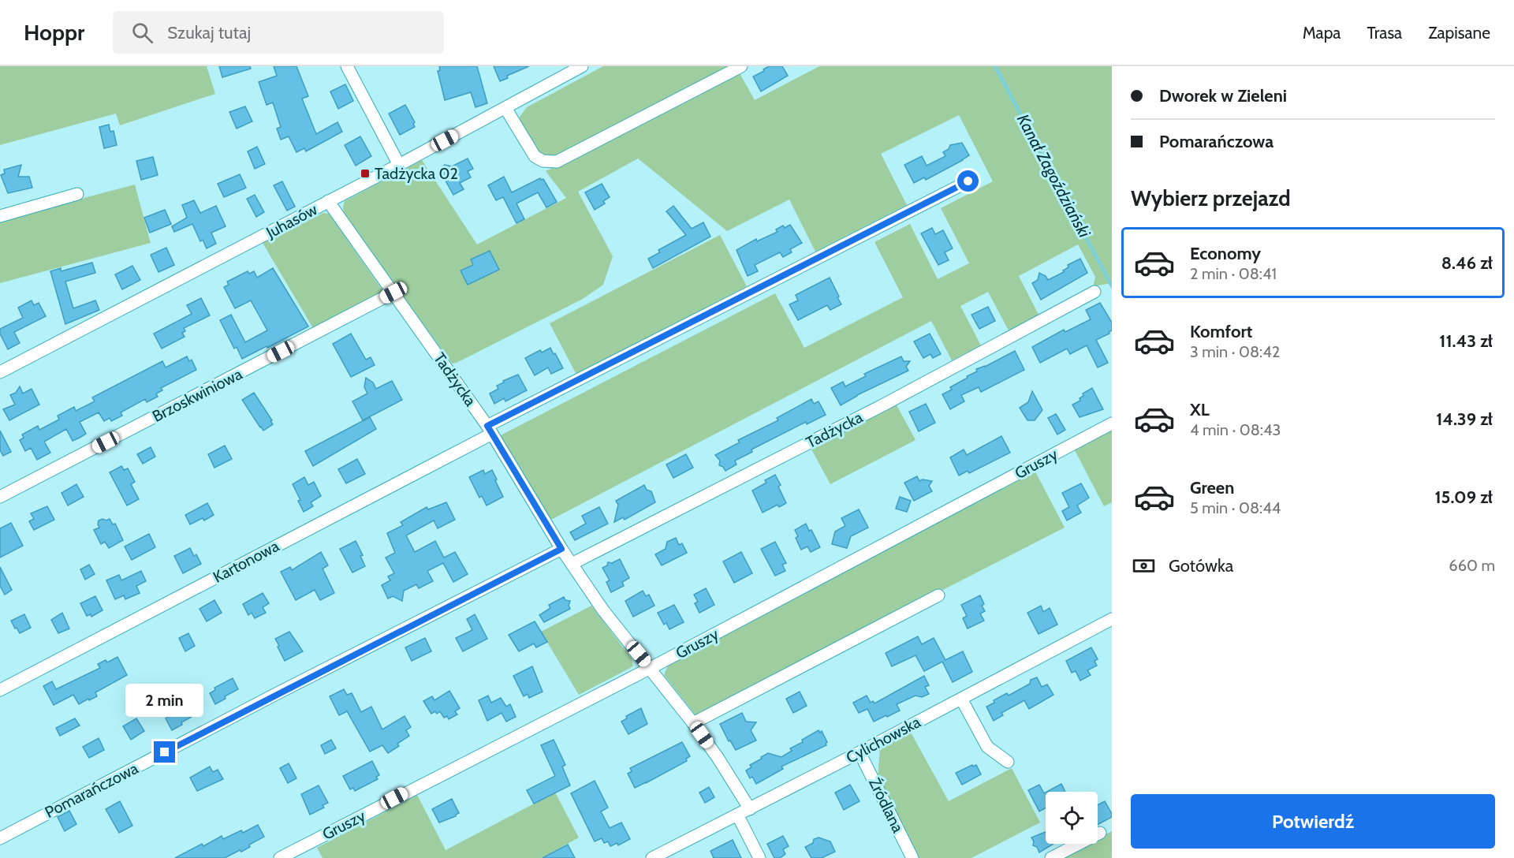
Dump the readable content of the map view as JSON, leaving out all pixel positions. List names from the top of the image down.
{
  "streets": {
    "street": [
      "Juhasów",
      "Tadżycka",
      "Brzoskwiniowa",
      "Gruszy",
      "Kartonowa",
      "Cylichowska",
      "Pomarańczowa",
      "Źródlana"
    ]
  },
  "crossings": [
    ["Juhasów", "Tadżycka"],
    ["Tadżycka", "Brzoskwiniowa"],
    ["Tadżycka", "Gruszy"],
    ["Tadżycka", "Kartonowa"],
    ["Tadżycka", "Cylichowska"],
    ["Tadżycka", "Pomarańczowa"],
    ["Cylichowska", "Źródlana"]
  ],
  "water": ["Kanał Zagoździański"],
  "places": {
    "transit": ["Tadżycka 02"]
  },
  "page": {
    "header": "Hoppr",
    "search": "Szukaj tutaj",
    "nav": ["Mapa", "Trasa", "Zapisane"],
    "banner": ["Dworek w Zieleni", "Pomarańczowa"],
    "heading": "Wybierz przejazd",
    "list": [
      {
        "name": "Economy",
        "note": "2 min · 08:41",
        "value": "8.46 zł"
      },
      {
        "name": "Komfort",
        "note": "3 min · 08:42",
        "value": "11.43 zł"
      },
      {
        "name": "XL",
        "note": "4 min · 08:43",
        "value": "14.39 zł"
      },
      {
        "name": "Green",
        "note": "5 min · 08:44",
        "value": "15.09 zł"
      }
    ],
    "pay": ["Gotówka", "660 m"],
    "bubble": "2 min",
    "buttons": "Potwierdź"
  }
}
